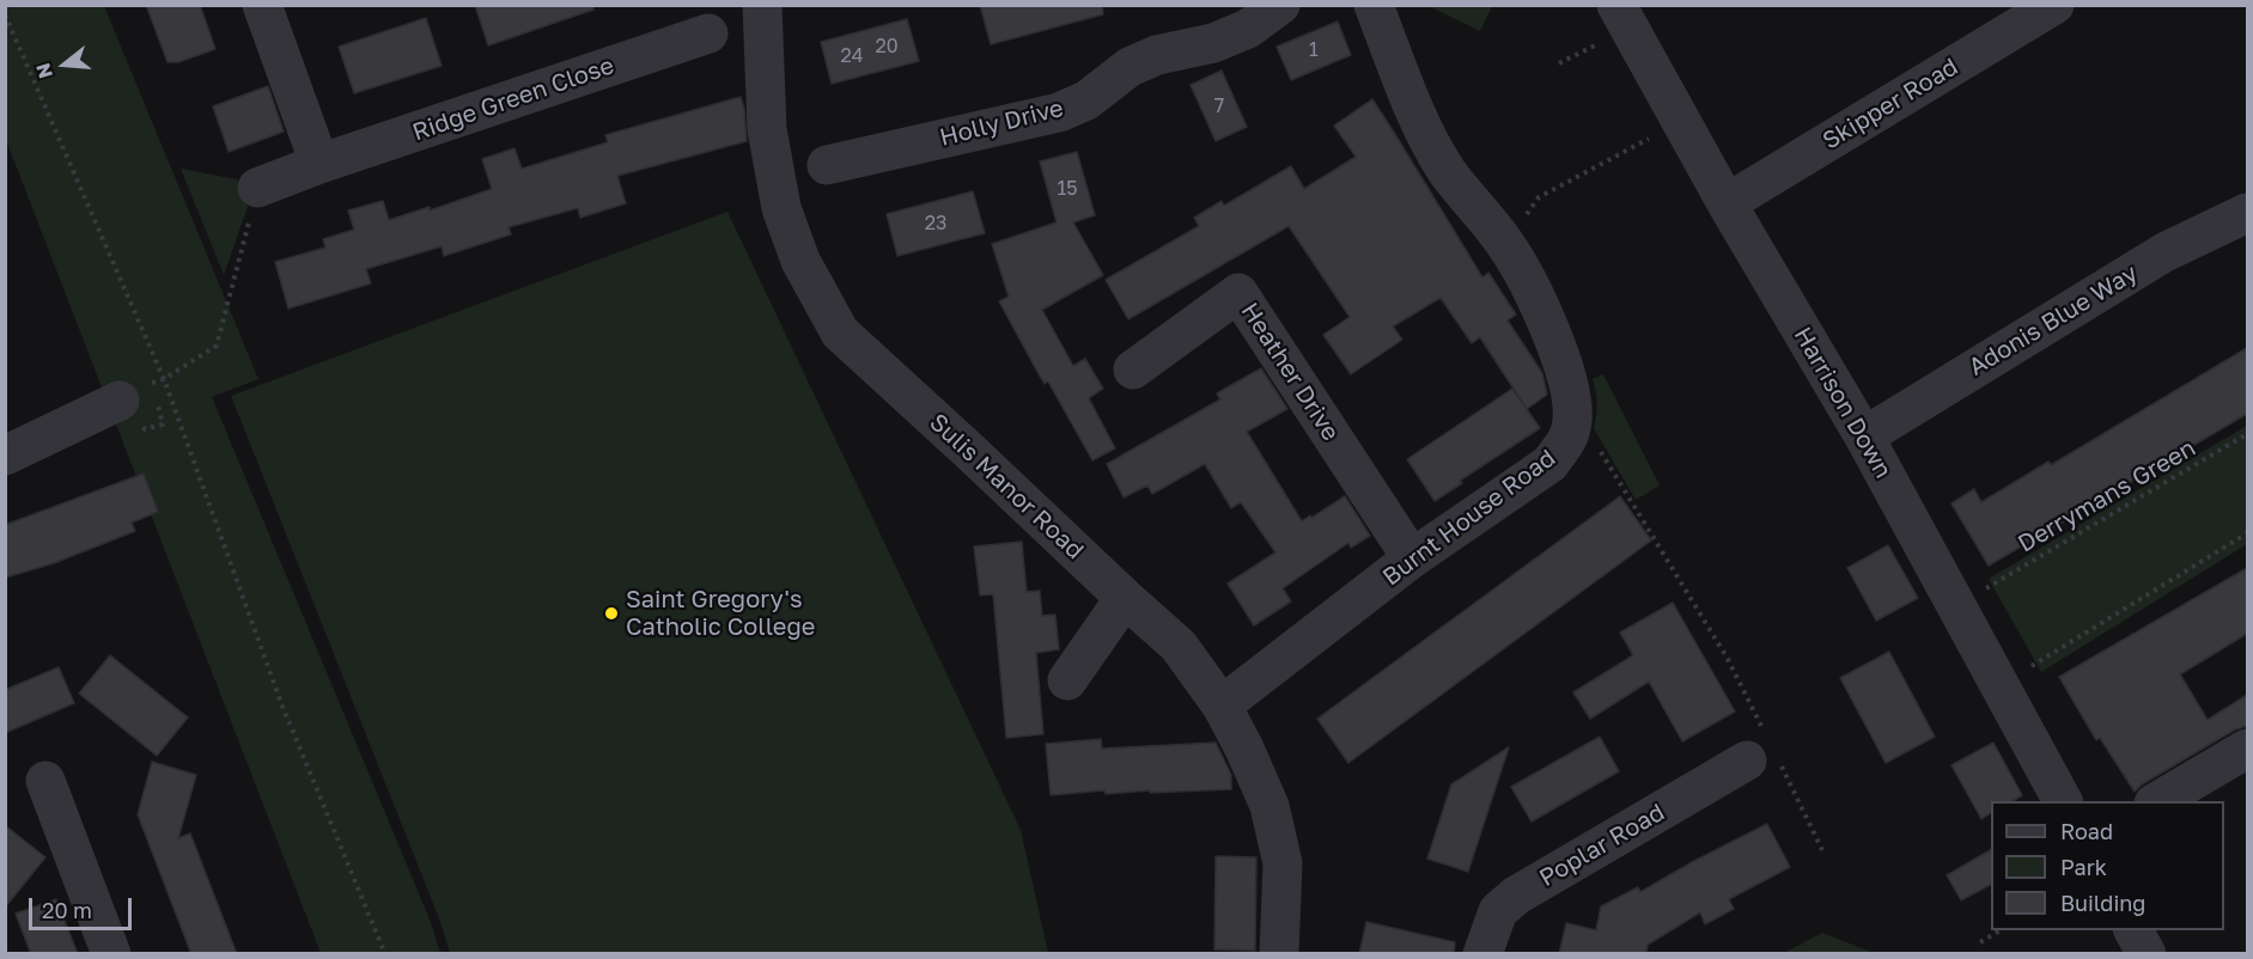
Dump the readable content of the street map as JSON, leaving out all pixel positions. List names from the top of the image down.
{
  "streets": {
    "street": [
      "Ridge Green Close",
      "Skipper Road",
      "Holly Drive",
      "Adonis Blue Way",
      "Heather Drive",
      "Harrison Down",
      "Sulis Manor Road",
      "Burnt House Road",
      "Poplar Road"
    ],
    "path": ["Derrymans Green"]
  },
  "crossings": [
    ["Skipper Road", "Harrison Down"],
    ["Adonis Blue Way", "Harrison Down"],
    ["Heather Drive", "Burnt House Road"],
    ["Sulis Manor Road", "Burnt House Road"]
  ],
  "places": ["Saint Gregory's Catholic College"],
  "house_numbers": [
    "20",
    "1",
    "24",
    "7",
    "15",
    "23"
  ],
  "legend": ["Road", "Park", "Building"],
  "scale_bar": "20 m",
  "north": "left"
}
